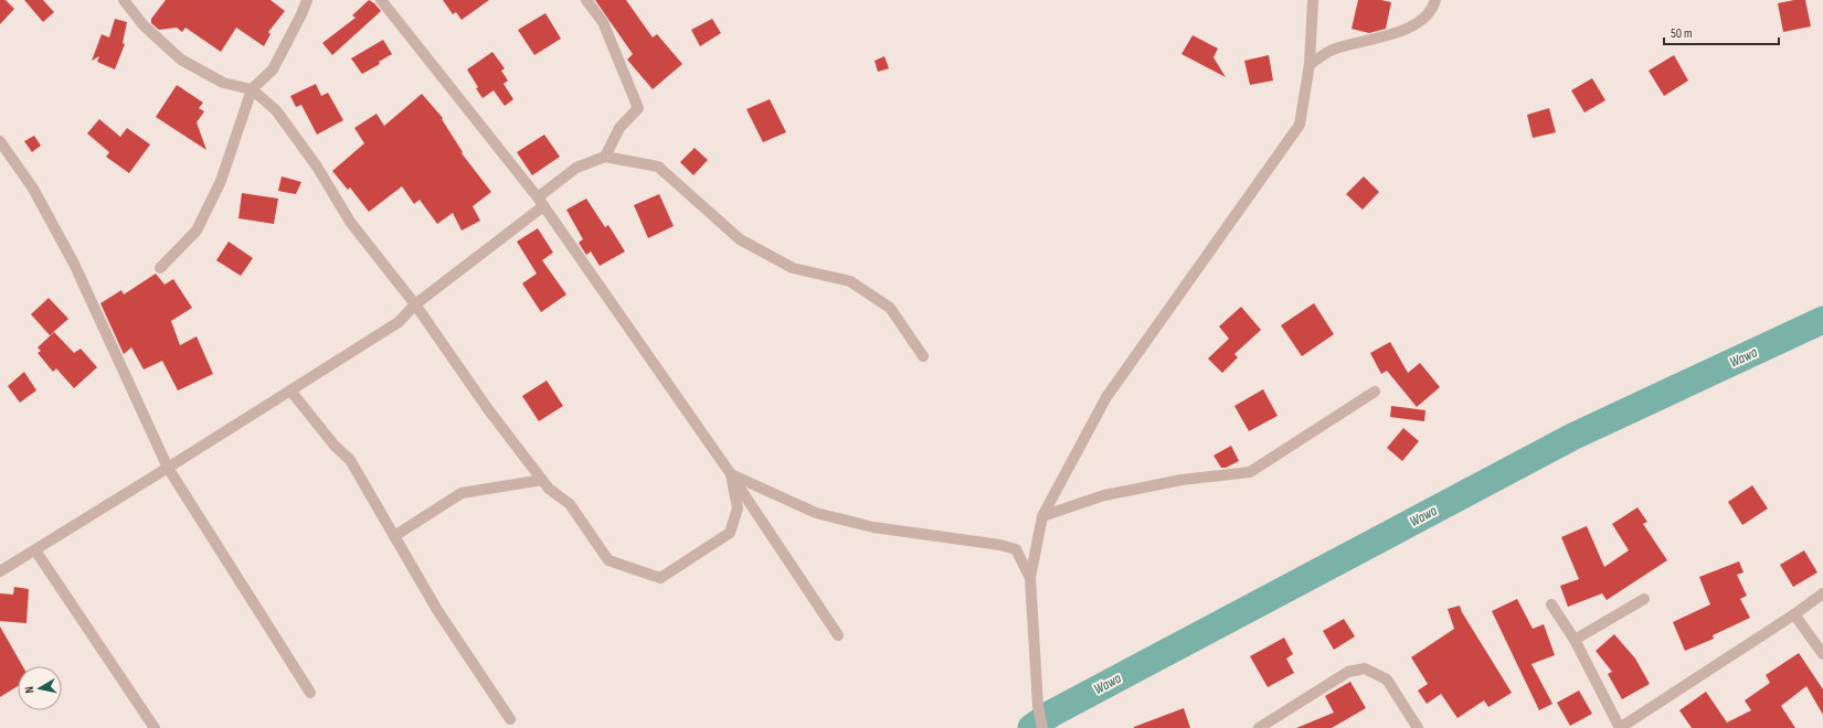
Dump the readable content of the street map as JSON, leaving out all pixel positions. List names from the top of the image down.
{
  "water": ["Wawa"],
  "scale_bar": "50 m",
  "north": "left"
}
